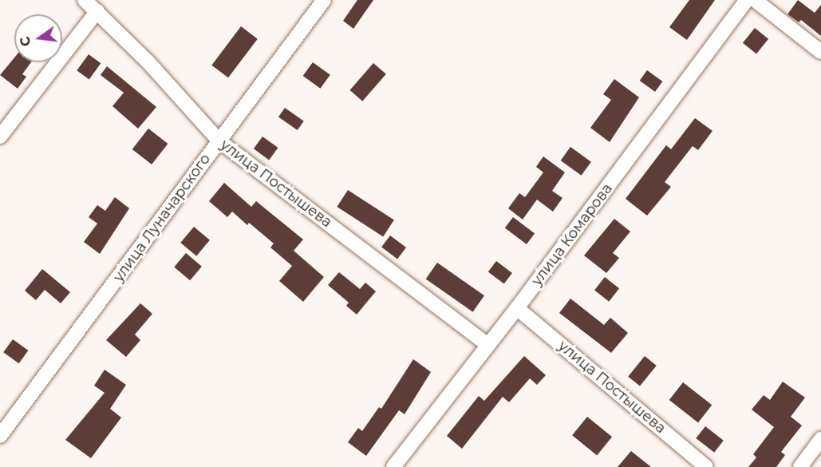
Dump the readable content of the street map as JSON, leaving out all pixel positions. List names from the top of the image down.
{
  "streets": {
    "street": ["улица Постышева", "улица Луначарского", "улица Комарова"]
  },
  "crossings": [
    ["улица Постышева", "улица Луначарского"],
    ["улица Постышева", "улица Комарова"]
  ],
  "north": "left"
}
